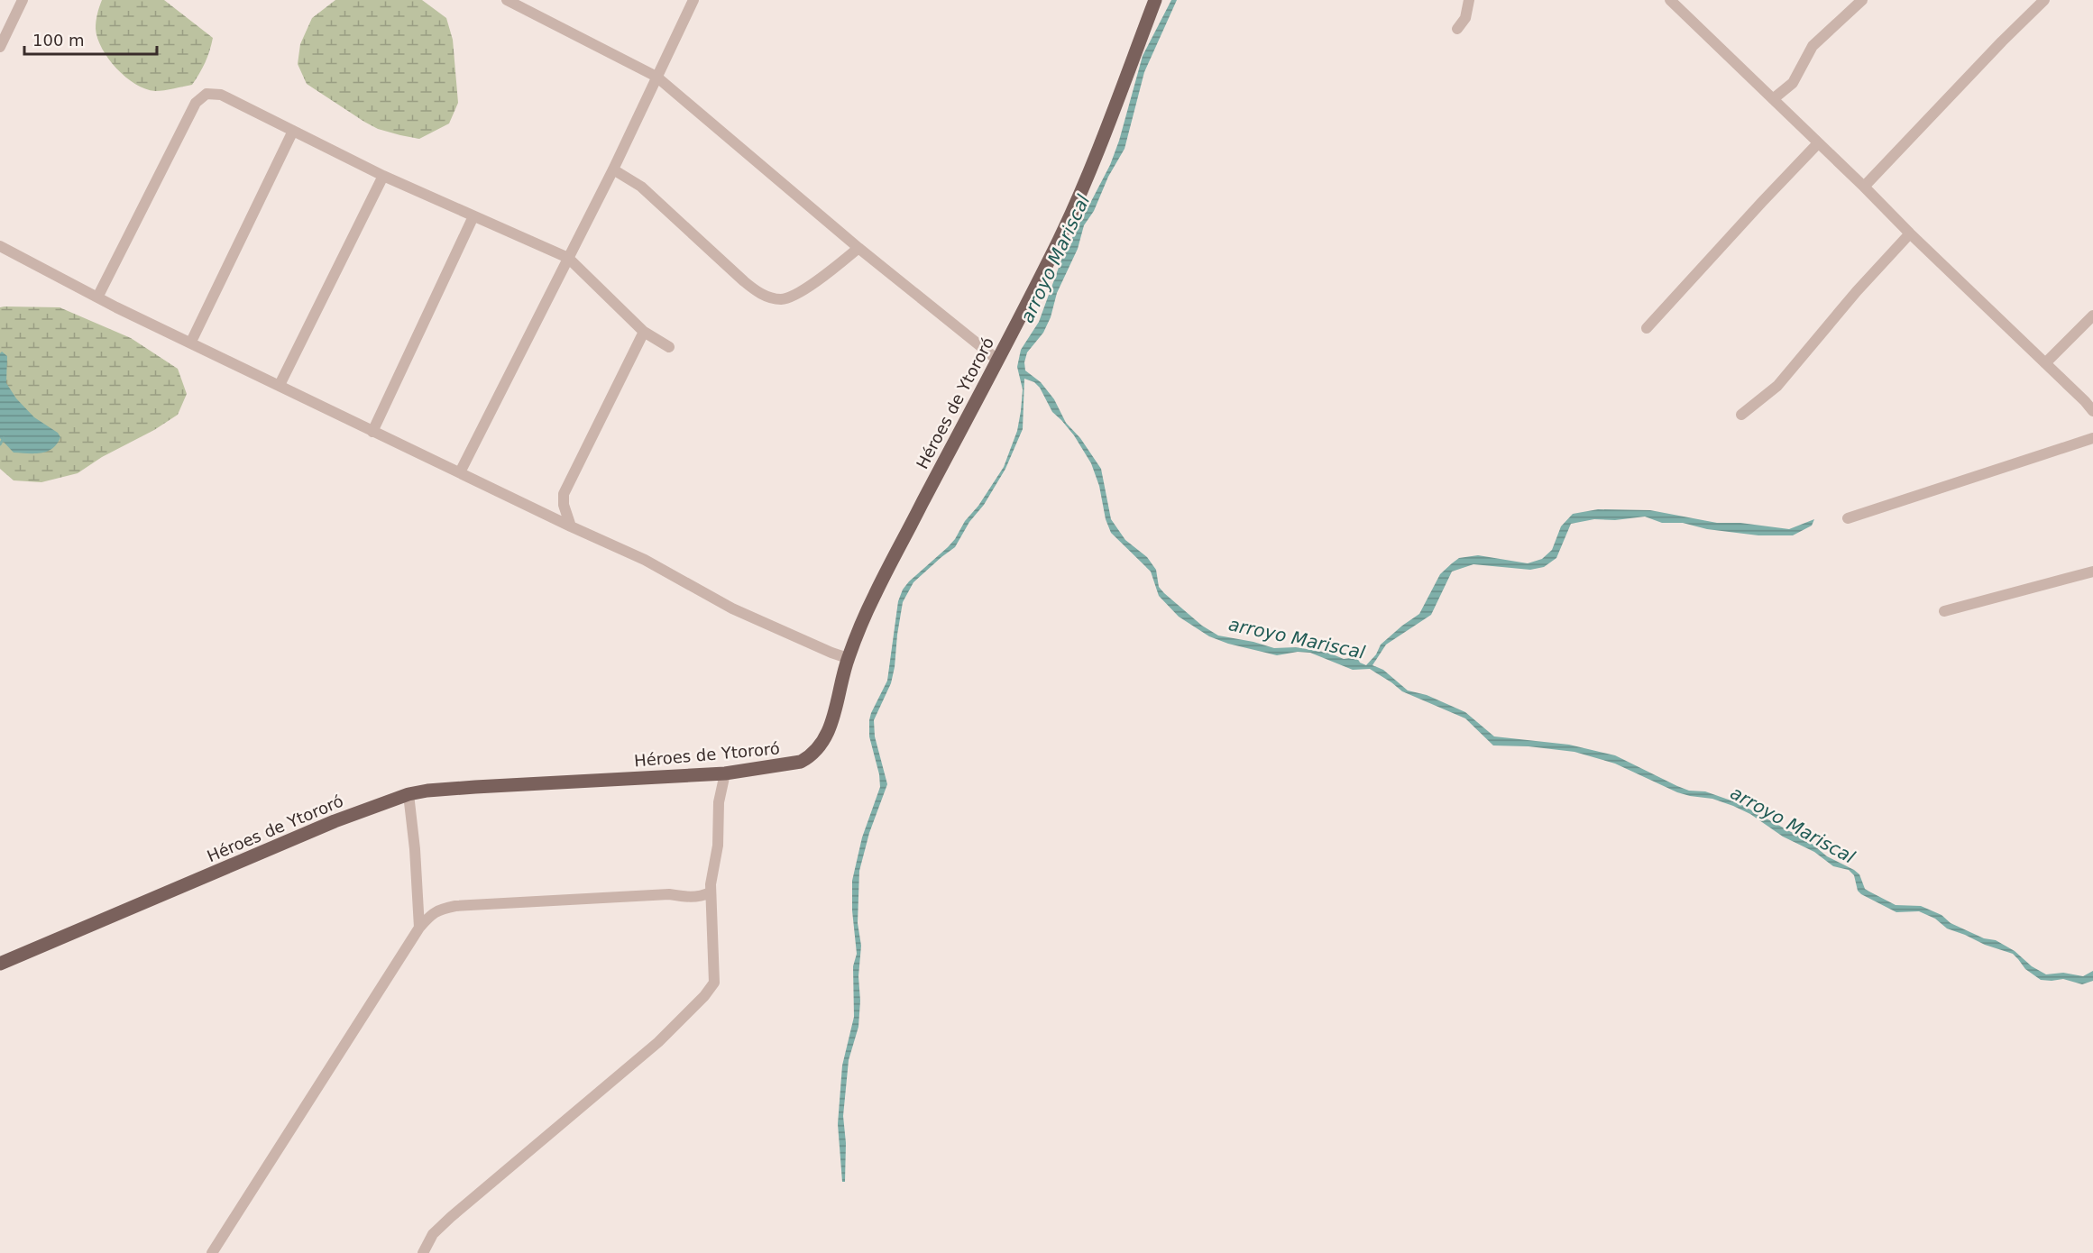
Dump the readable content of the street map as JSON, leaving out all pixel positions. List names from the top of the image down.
{
  "streets": {
    "main road": ["Héroes de Ytororó"]
  },
  "water": ["arroyo Mariscal"],
  "scale_bar": "100 m"
}
